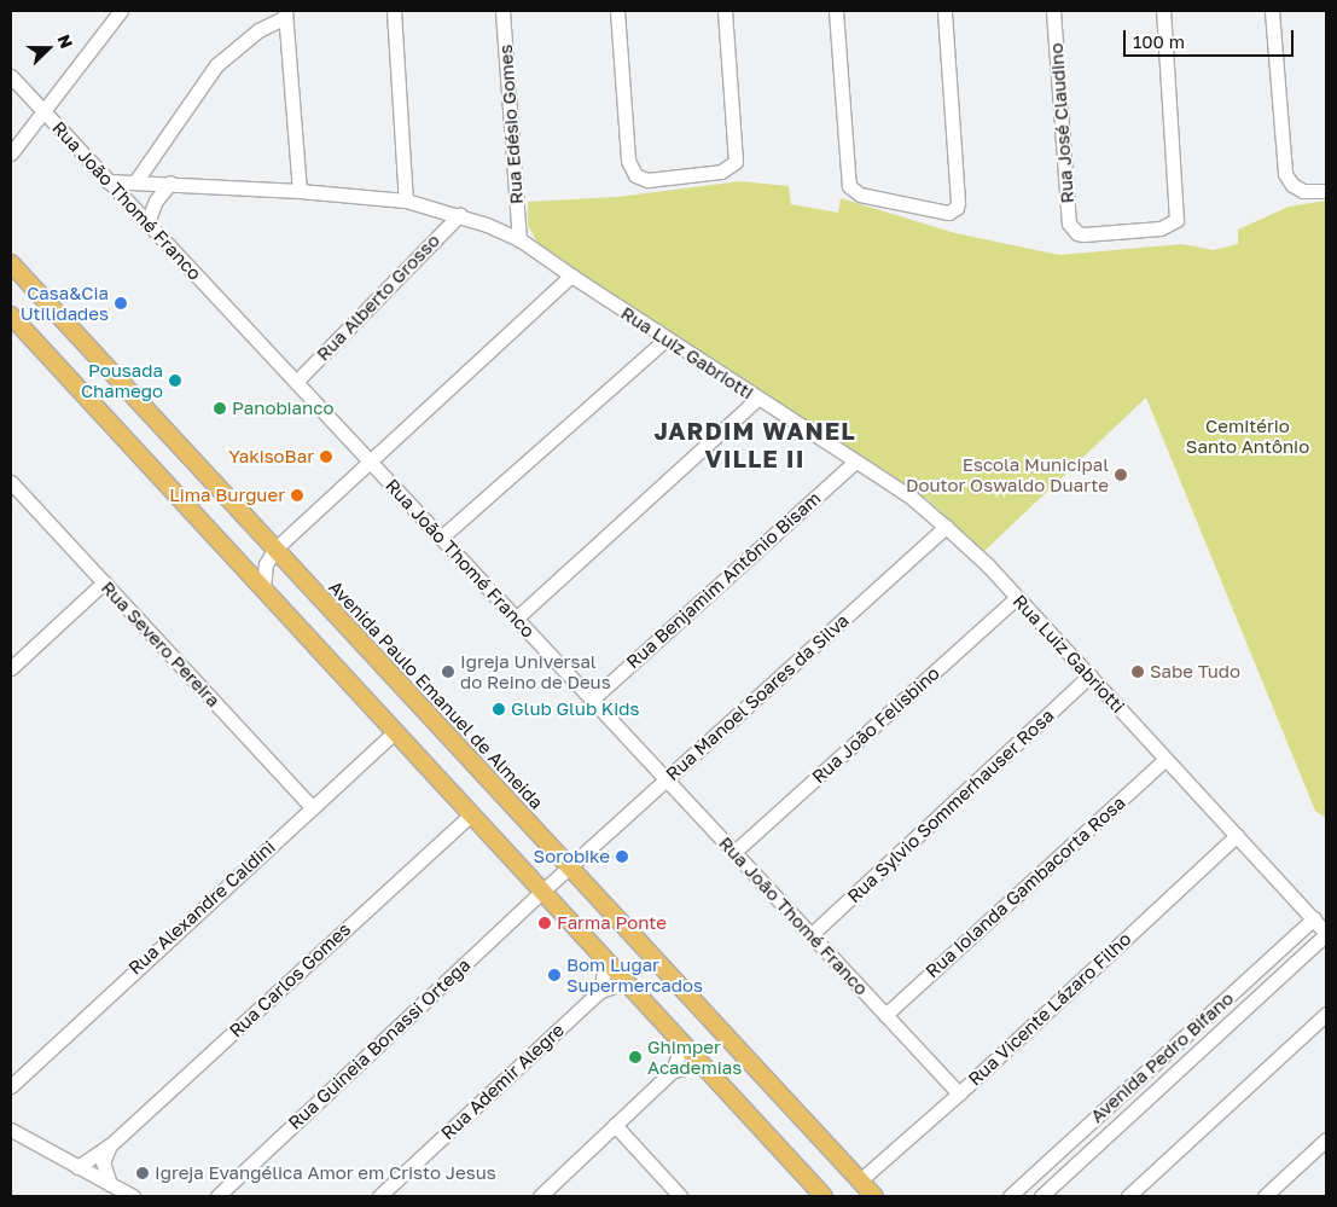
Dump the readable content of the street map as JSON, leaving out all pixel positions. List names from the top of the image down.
{
  "streets": {
    "main road": ["Avenida Paulo Emanuel de Almeida"],
    "street": [
      "Rua José Claudino",
      "Rua Edésio Gomes",
      "Rua João Thomé Franco",
      "Rua Alberto Grosso",
      "Rua Luiz Gabriotti",
      "Rua Benjamim Antônio Bisam",
      "Rua Severo Pereira",
      "Rua Manoel Soares da Silva",
      "Rua João Felisbino",
      "Rua Sylvio Sommerhauser Rosa",
      "Rua Iolanda Gambacorta Rosa",
      "Rua Alexandre Caldini",
      "Rua Carlos Gomes",
      "Rua Vicente Lázaro Filho",
      "Rua Guineia Bonassi Ortega",
      "Avenida Pedro Bifano",
      "Rua Ademir Alegre"
    ]
  },
  "crossings": [
    ["Rua Edésio Gomes", "Rua Luiz Gabriotti"],
    ["Rua João Thomé Franco", "Rua Alberto Grosso"],
    ["Rua João Thomé Franco", "Rua Luiz Gabriotti"],
    ["Rua João Thomé Franco", "Rua Benjamim Antônio Bisam"],
    ["Rua João Thomé Franco", "Rua Manoel Soares da Silva"],
    ["Rua João Thomé Franco", "Rua João Felisbino"],
    ["Rua João Thomé Franco", "Rua Sylvio Sommerhauser Rosa"],
    ["Rua João Thomé Franco", "Rua Iolanda Gambacorta Rosa"],
    ["Rua João Thomé Franco", "Rua Vicente Lázaro Filho"],
    ["Rua Alberto Grosso", "Rua Luiz Gabriotti"],
    ["Rua Luiz Gabriotti", "Rua Benjamim Antônio Bisam"],
    ["Rua Luiz Gabriotti", "Rua Manoel Soares da Silva"],
    ["Rua Luiz Gabriotti", "Rua João Felisbino"],
    ["Rua Luiz Gabriotti", "Rua Sylvio Sommerhauser Rosa"],
    ["Rua Luiz Gabriotti", "Rua Iolanda Gambacorta Rosa"],
    ["Rua Luiz Gabriotti", "Rua Vicente Lázaro Filho"],
    ["Rua Luiz Gabriotti", "Avenida Pedro Bifano"],
    ["Rua Severo Pereira", "Rua Alexandre Caldini"],
    ["Avenida Paulo Emanuel de Almeida", "Rua Manoel Soares da Silva"],
    ["Avenida Paulo Emanuel de Almeida", "Rua Vicente Lázaro Filho"]
  ],
  "districts": ["JARDIM WANEL VILLE II"],
  "parks": ["Cemitério Santo Antônio"],
  "places": [
    "Casa&Cia Utilidades",
    "Pousada Chamego",
    "Panobianco",
    "YakisoBar",
    "Escola Municipal Doutor Oswaldo Duarte",
    "Lima Burguer",
    "Igreja Universal do Reino de Deus",
    "Sabe Tudo",
    "Glub Glub Kids",
    "Sorobike",
    "Farma Ponte",
    "Bom Lugar Supermercados",
    "Ghimper Academias",
    "Igreja Evangélica Amor em Cristo Jesus"
  ],
  "scale_bar": "100 m",
  "north": "right"
}
